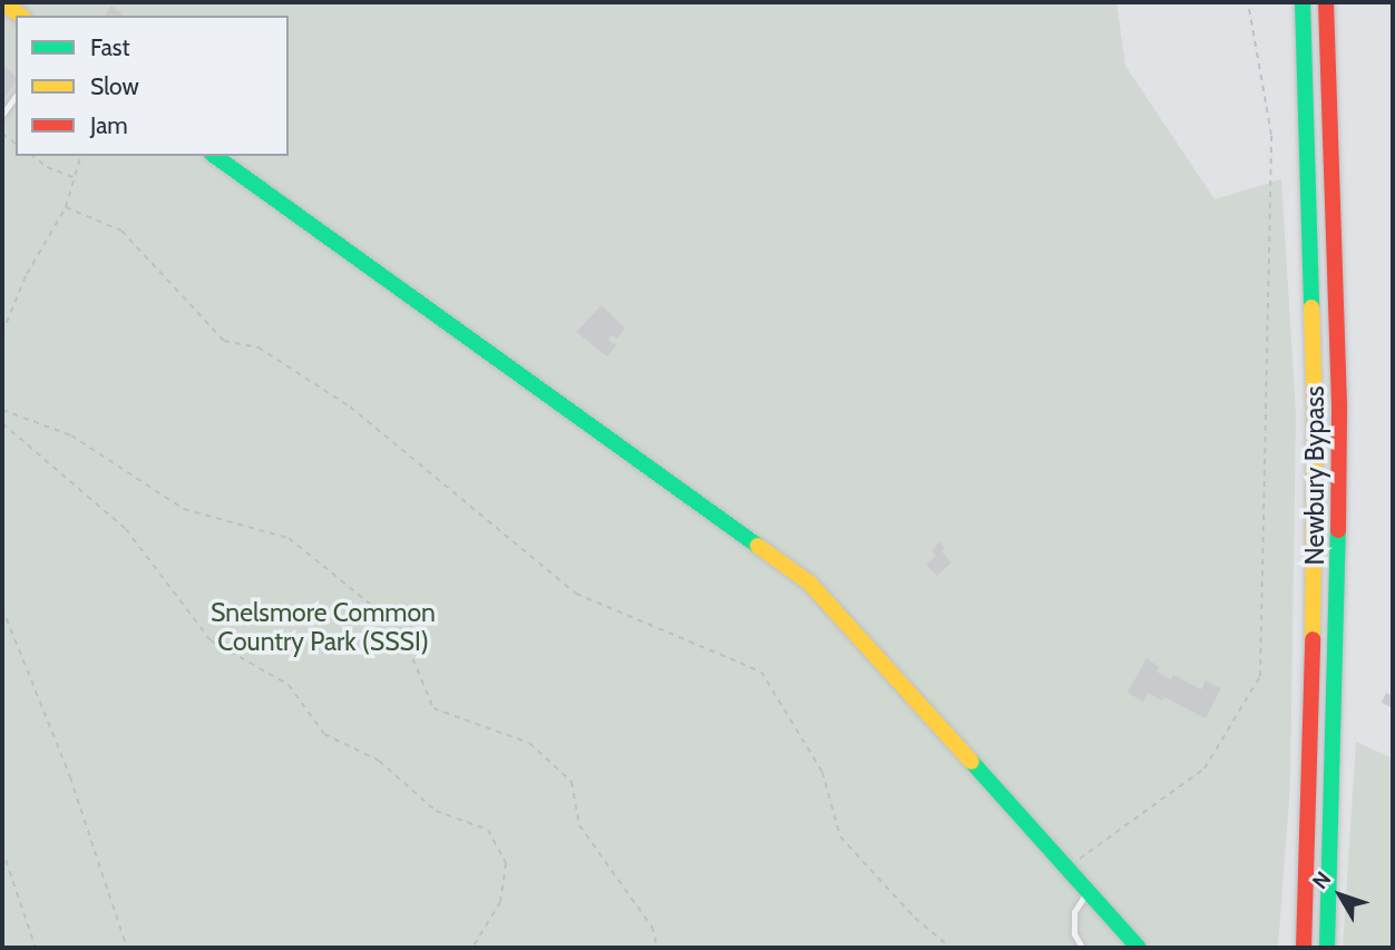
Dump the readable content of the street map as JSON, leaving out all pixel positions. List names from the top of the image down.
{
  "streets": {
    "main road": ["Newbury Bypass"]
  },
  "parks": ["Snelsmore Common Country Park (SSSI)"],
  "legend": ["Fast", "Slow", "Jam"],
  "north": "top left"
}
